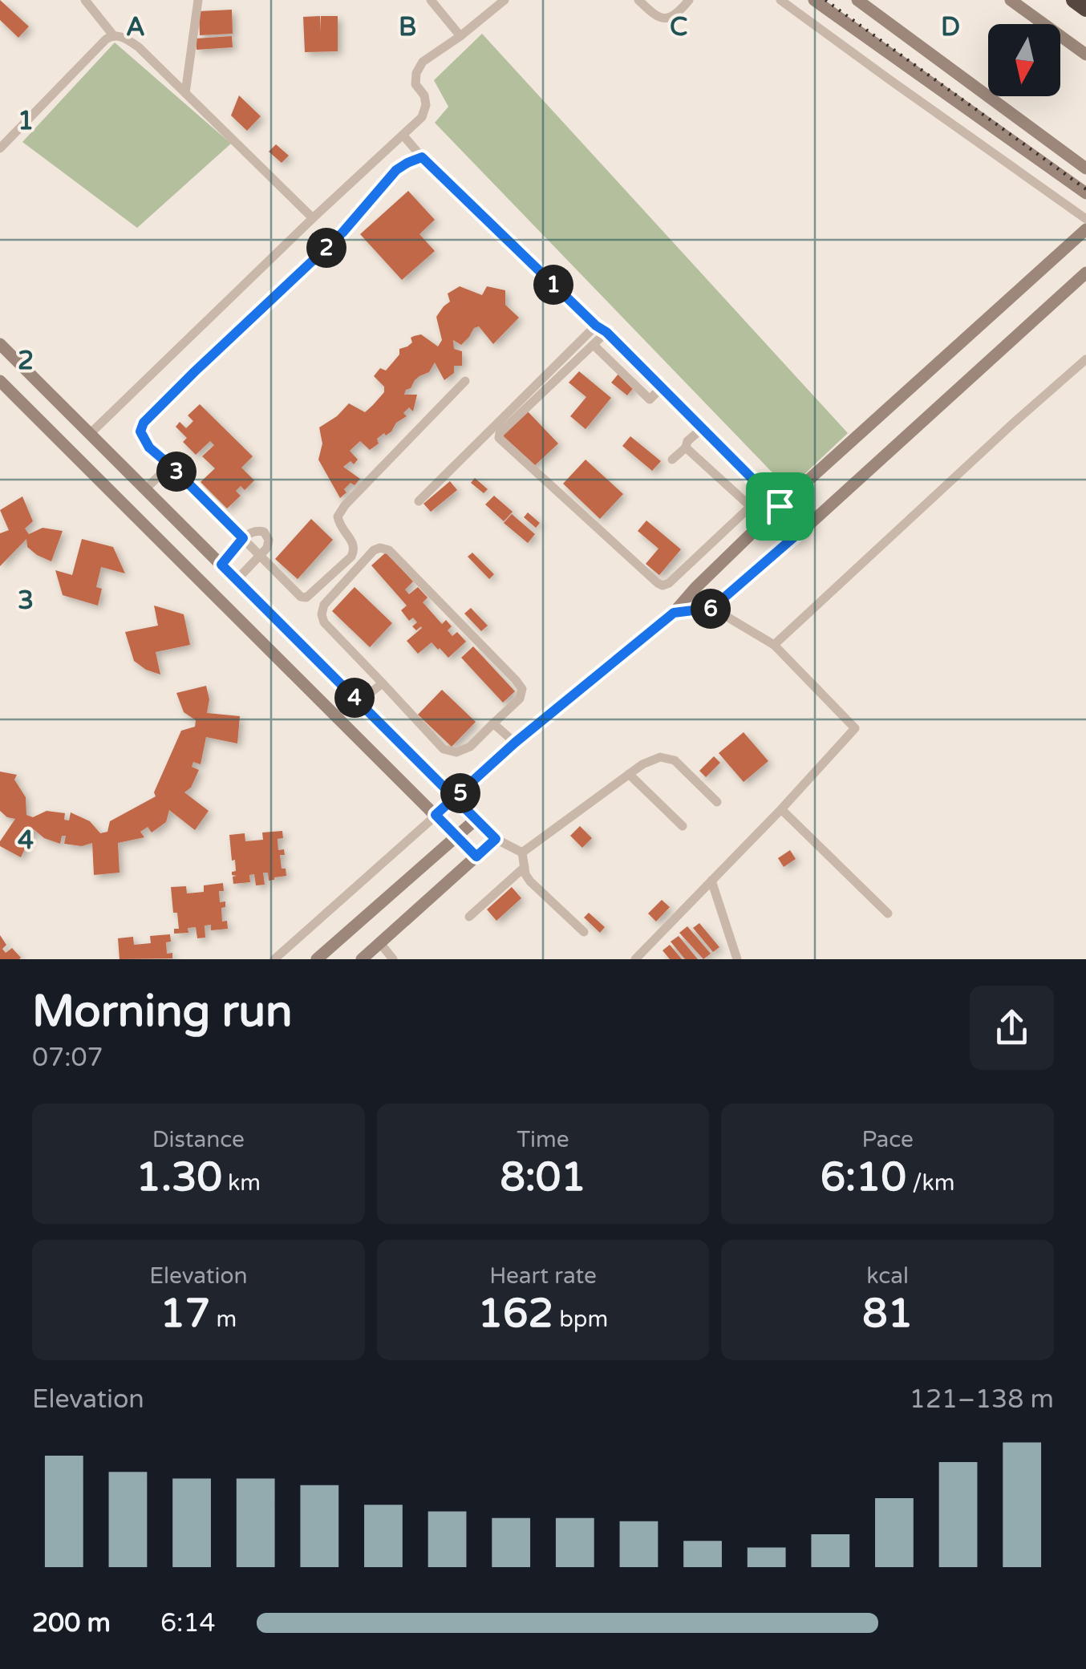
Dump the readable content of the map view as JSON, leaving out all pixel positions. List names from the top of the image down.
{
  "north": "bottom",
  "page": {
    "pins": [
      "2",
      "1",
      "3",
      "6",
      "4",
      "5"
    ],
    "heading": ["Morning run", "07:07"],
    "stats": [
      ["Distance", "1.30 km"],
      ["Time", "8:01"],
      ["Pace", "6:10 /km"],
      ["Elevation", "17 m"],
      ["Heart rate", "162 bpm"],
      ["kcal", "81"]
    ],
    "chart": ["Elevation", "121–138 m"],
    "list": [
      {
        "name": "200 m",
        "note": "6:14"
      }
    ]
  },
  "grid": {
    "columns": [
      "A",
      "B",
      "C",
      "D"
    ],
    "rows": [
      "1",
      "2",
      "3",
      "4"
    ]
  }
}
